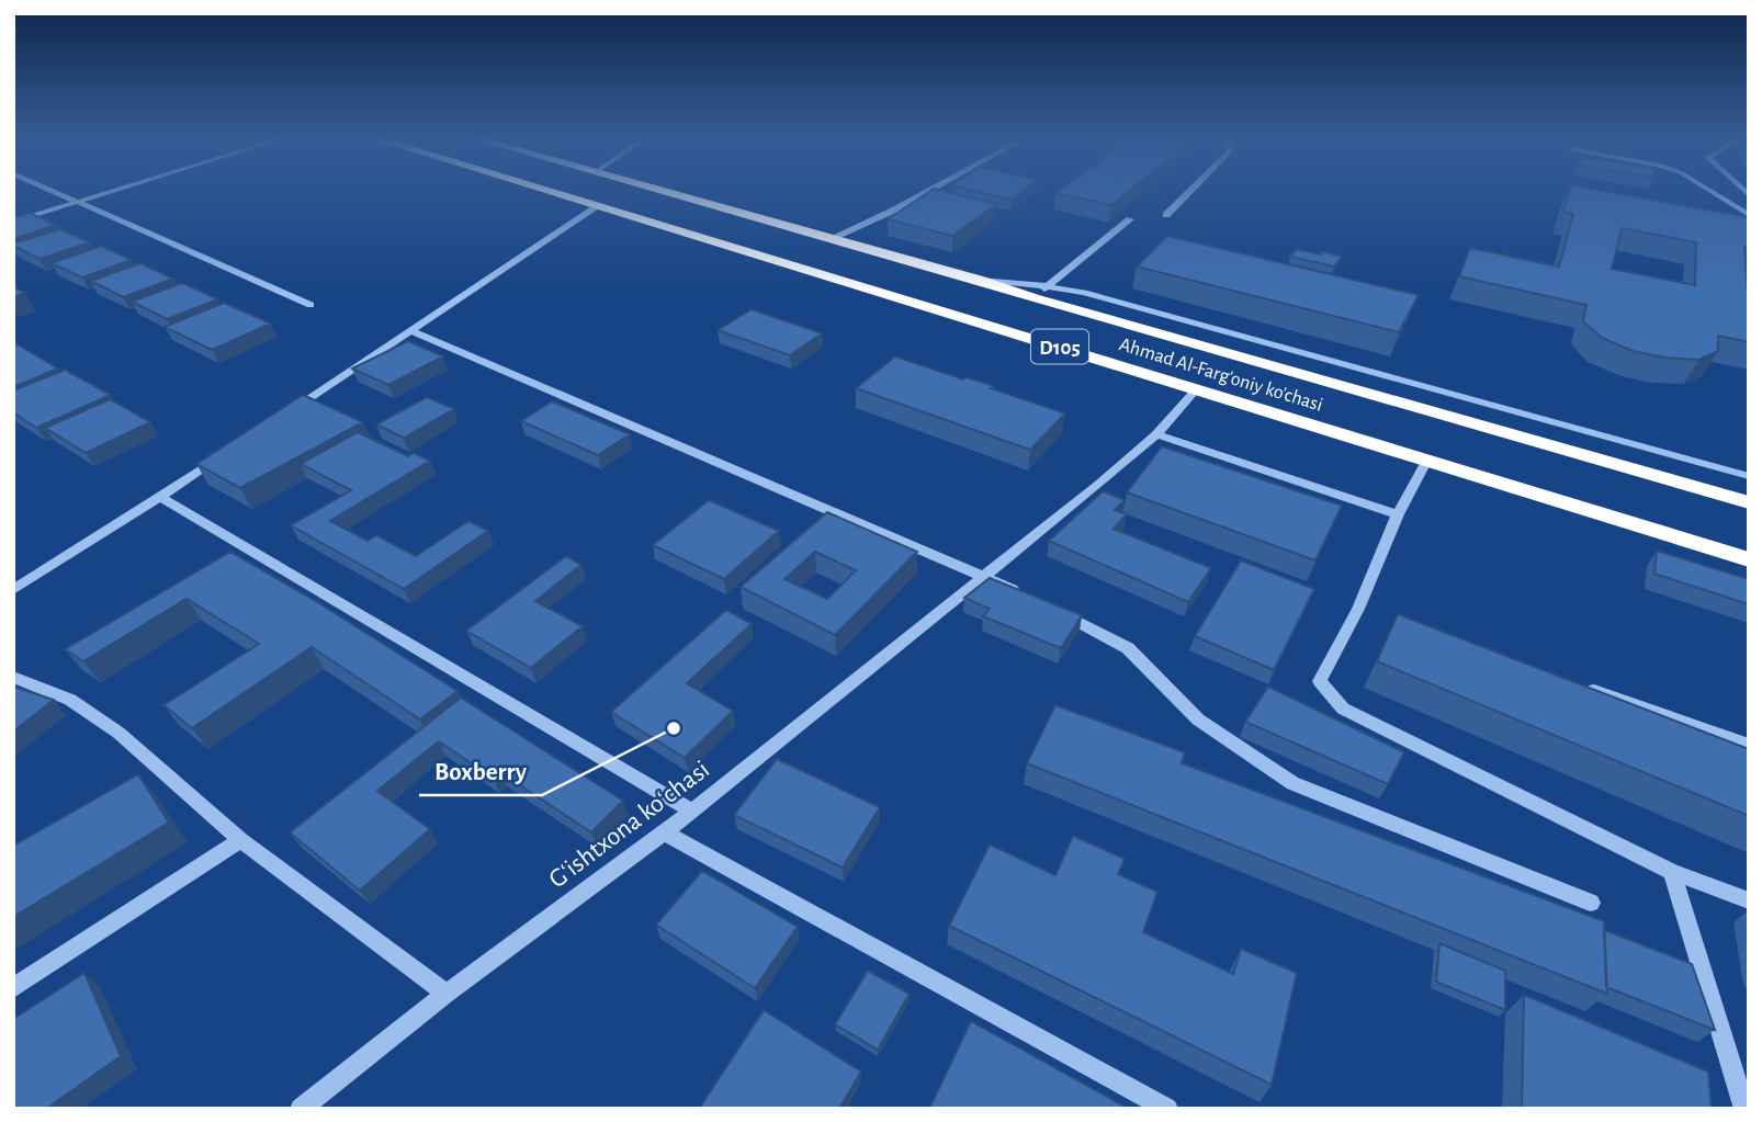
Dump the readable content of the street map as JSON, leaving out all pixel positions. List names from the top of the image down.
{
  "streets": {
    "highway": ["D105", "Ahmad Al-Farg'oniy ko'chasi"],
    "street": ["Gʻishtxona koʻchasi"]
  },
  "places": ["Boxberry"]
}
